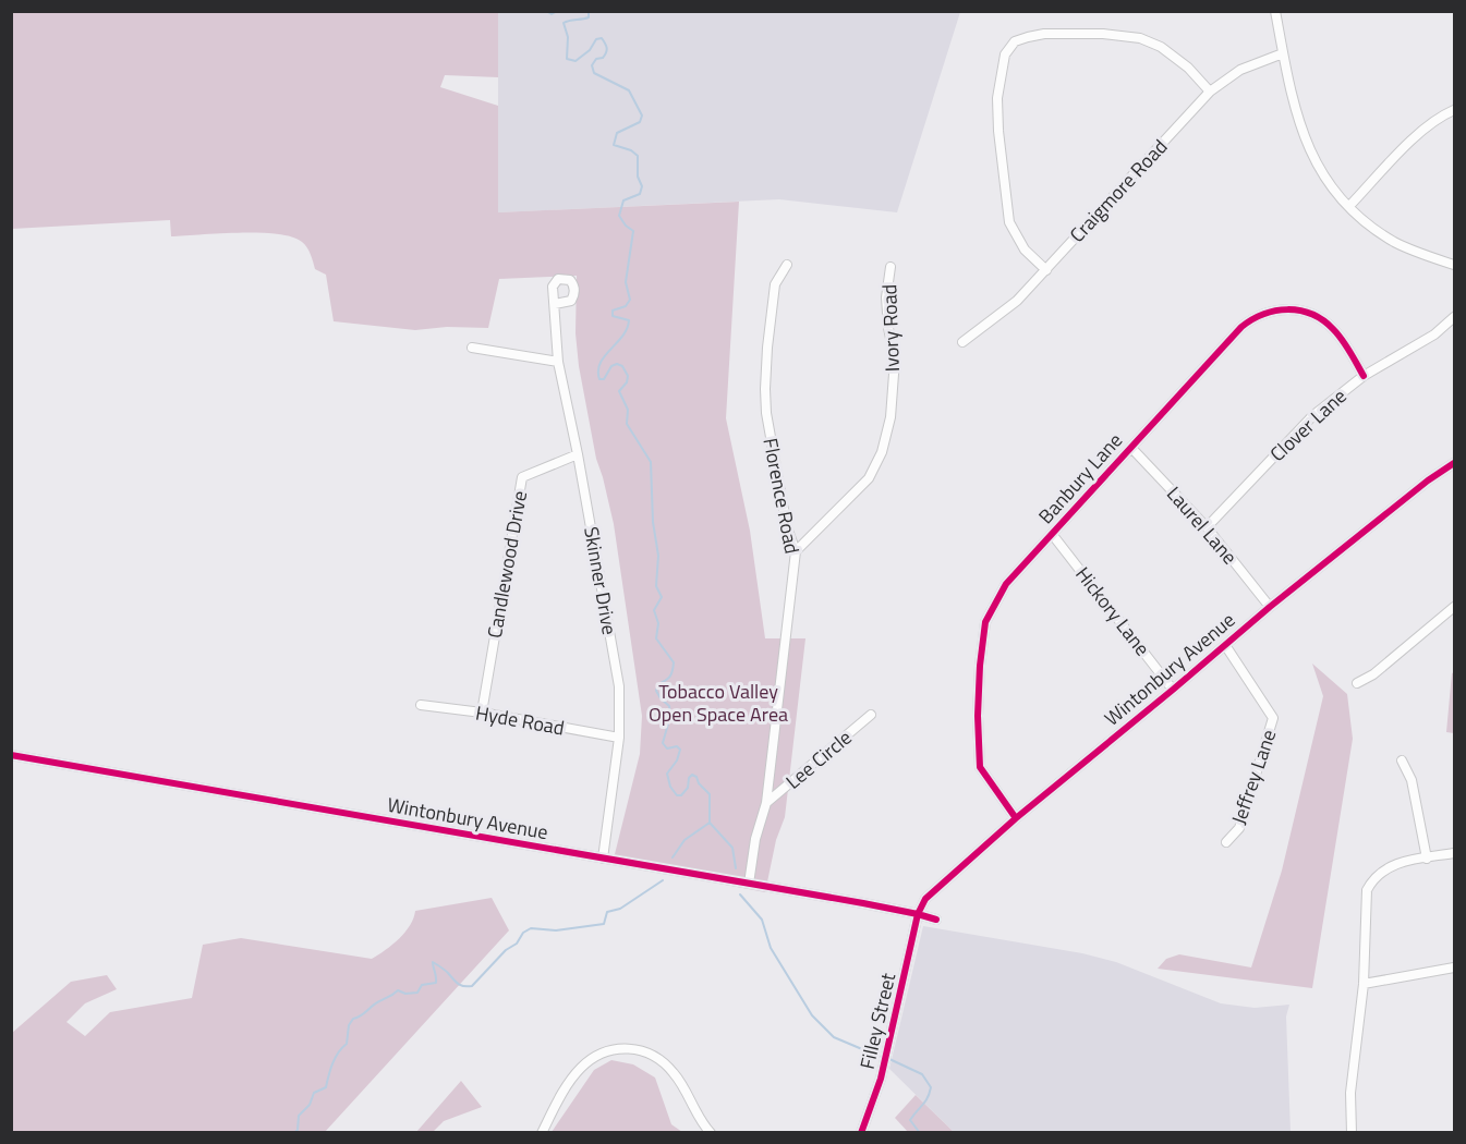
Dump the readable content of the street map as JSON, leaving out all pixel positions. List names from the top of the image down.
{
  "streets": {
    "street": [
      "Craigmore Road",
      "Ivory Road",
      "Clover Lane",
      "Banbury Lane",
      "Florence Road",
      "Laurel Lane",
      "Candlewood Drive",
      "Skinner Drive",
      "Hickory Lane",
      "Wintonbury Avenue",
      "Hyde Road",
      "Lee Circle",
      "Jeffrey Lane",
      "Filley Street"
    ]
  },
  "crossings": [
    ["Ivory Road", "Florence Road"],
    ["Clover Lane", "Banbury Lane"],
    ["Clover Lane", "Laurel Lane"],
    ["Banbury Lane", "Laurel Lane"],
    ["Banbury Lane", "Hickory Lane"],
    ["Banbury Lane", "Wintonbury Avenue"],
    ["Florence Road", "Wintonbury Avenue"],
    ["Florence Road", "Lee Circle"],
    ["Laurel Lane", "Wintonbury Avenue"],
    ["Candlewood Drive", "Skinner Drive"],
    ["Candlewood Drive", "Hyde Road"],
    ["Skinner Drive", "Wintonbury Avenue"],
    ["Skinner Drive", "Hyde Road"],
    ["Hickory Lane", "Wintonbury Avenue"],
    ["Wintonbury Avenue", "Jeffrey Lane"],
    ["Wintonbury Avenue", "Filley Street"]
  ],
  "parks": ["Tobacco Valley Open Space Area"]
}
